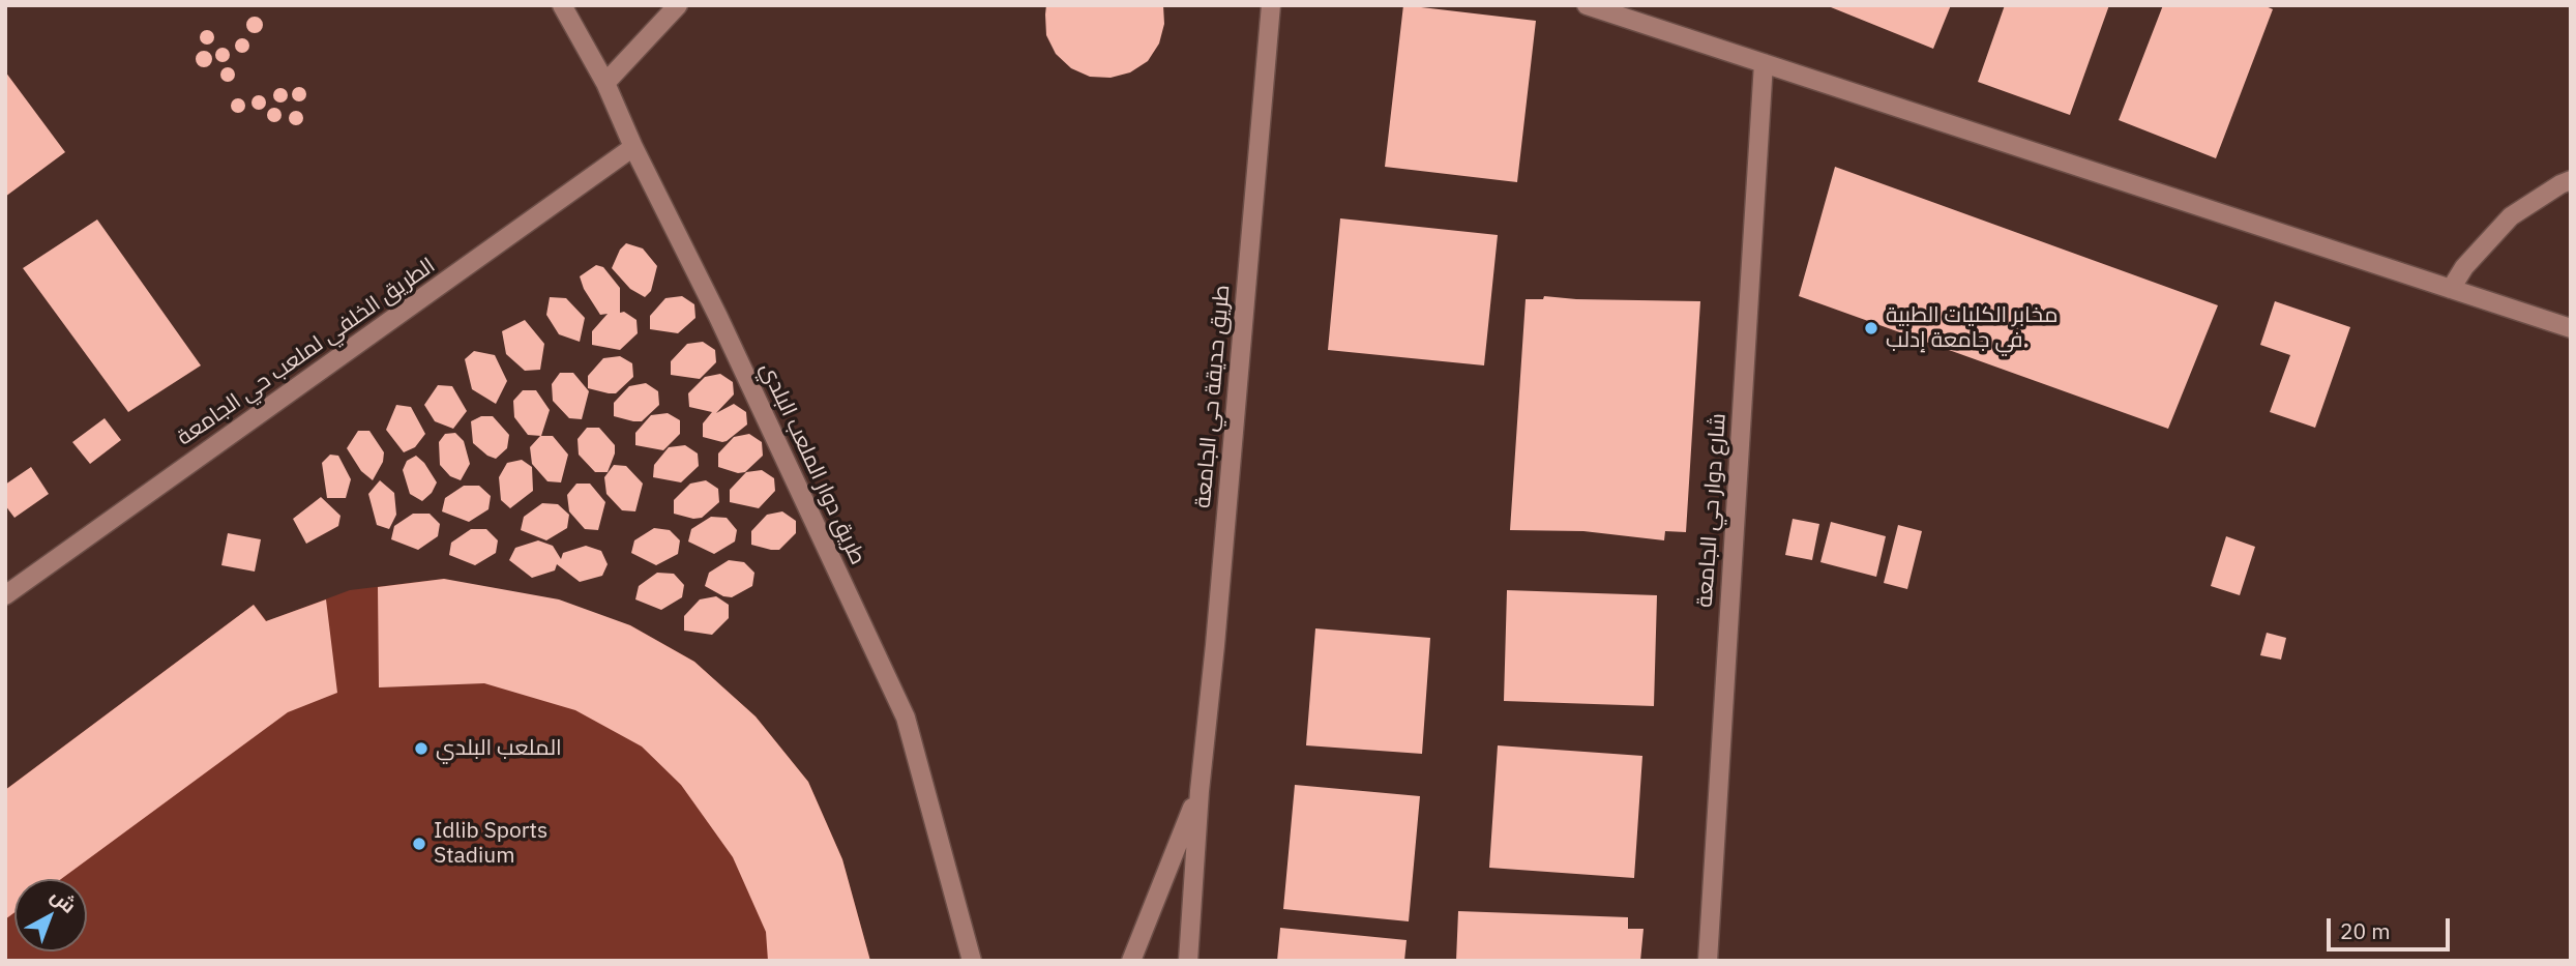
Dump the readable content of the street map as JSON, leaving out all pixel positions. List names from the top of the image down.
{
  "streets": {
    "street": [
      "الطريق الخلفي لملعب حي الجامعة",
      "طريق حديقة حي الجامعة",
      "طريق دوار الملعب البلدي",
      "شارع دوار حي الجامعة"
    ]
  },
  "crossings": [
    ["الطريق الخلفي لملعب حي الجامعة", "طريق دوار الملعب البلدي"]
  ],
  "places": ["مخابر الكليات الطبية في جامعة إدلب.", "الملعب البلدي", "Idlib Sports Stadium"],
  "scale_bar": "20 m",
  "north": "top right"
}
